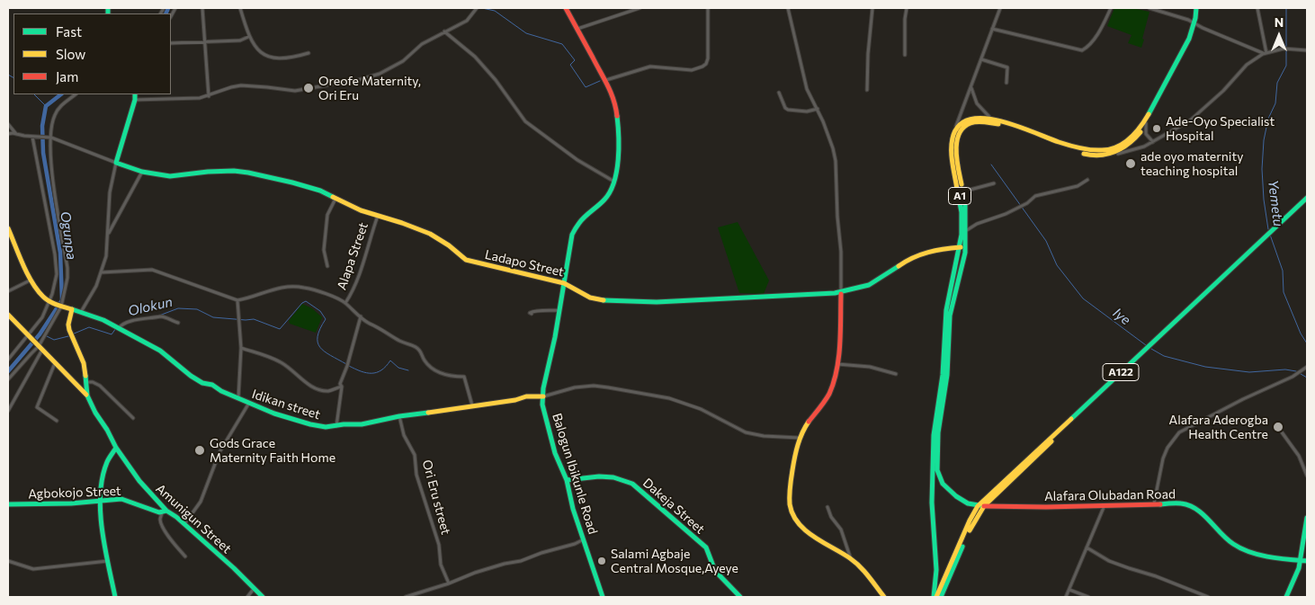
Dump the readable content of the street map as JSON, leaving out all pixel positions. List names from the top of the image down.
{
  "streets": {
    "main road": [
      "A1",
      "Ladapo Street",
      "A122",
      "Idikan street",
      "Balogun Ibikunle Road",
      "Agbokojo Street",
      "Alafara Olubadan Road",
      "Dakeja Street",
      "Amunigun Street"
    ],
    "street": ["Alapa Street", "Ori Eru street"]
  },
  "crossings": [
    ["A1", "Ladapo Street"],
    ["A1", "A122"],
    ["A1", "Alafara Olubadan Road"],
    ["Alapa Street", "Ladapo Street"],
    ["Ladapo Street", "Balogun Ibikunle Road"],
    ["A122", "Alafara Olubadan Road"],
    ["Idikan street", "Balogun Ibikunle Road"],
    ["Idikan street", "Ori Eru street"],
    ["Idikan street", "Amunigun Street"],
    ["Balogun Ibikunle Road", "Dakeja Street"],
    ["Agbokojo Street", "Amunigun Street"]
  ],
  "water": [
    "Yemetu",
    "Ogunpa",
    "Olokun",
    "Iye"
  ],
  "places": [
    "Oreofe Maternity, Ori Eru",
    "Ade-Oyo Specialist Hospital",
    "ade oyo maternity teaching hospital",
    "Alafara Aderogba Health Centre",
    "Gods Grace Maternity Faith Home",
    "Salami Agbaje Central Mosque,Ayeye"
  ],
  "legend": ["Fast", "Slow", "Jam"],
  "north": "top"
}
